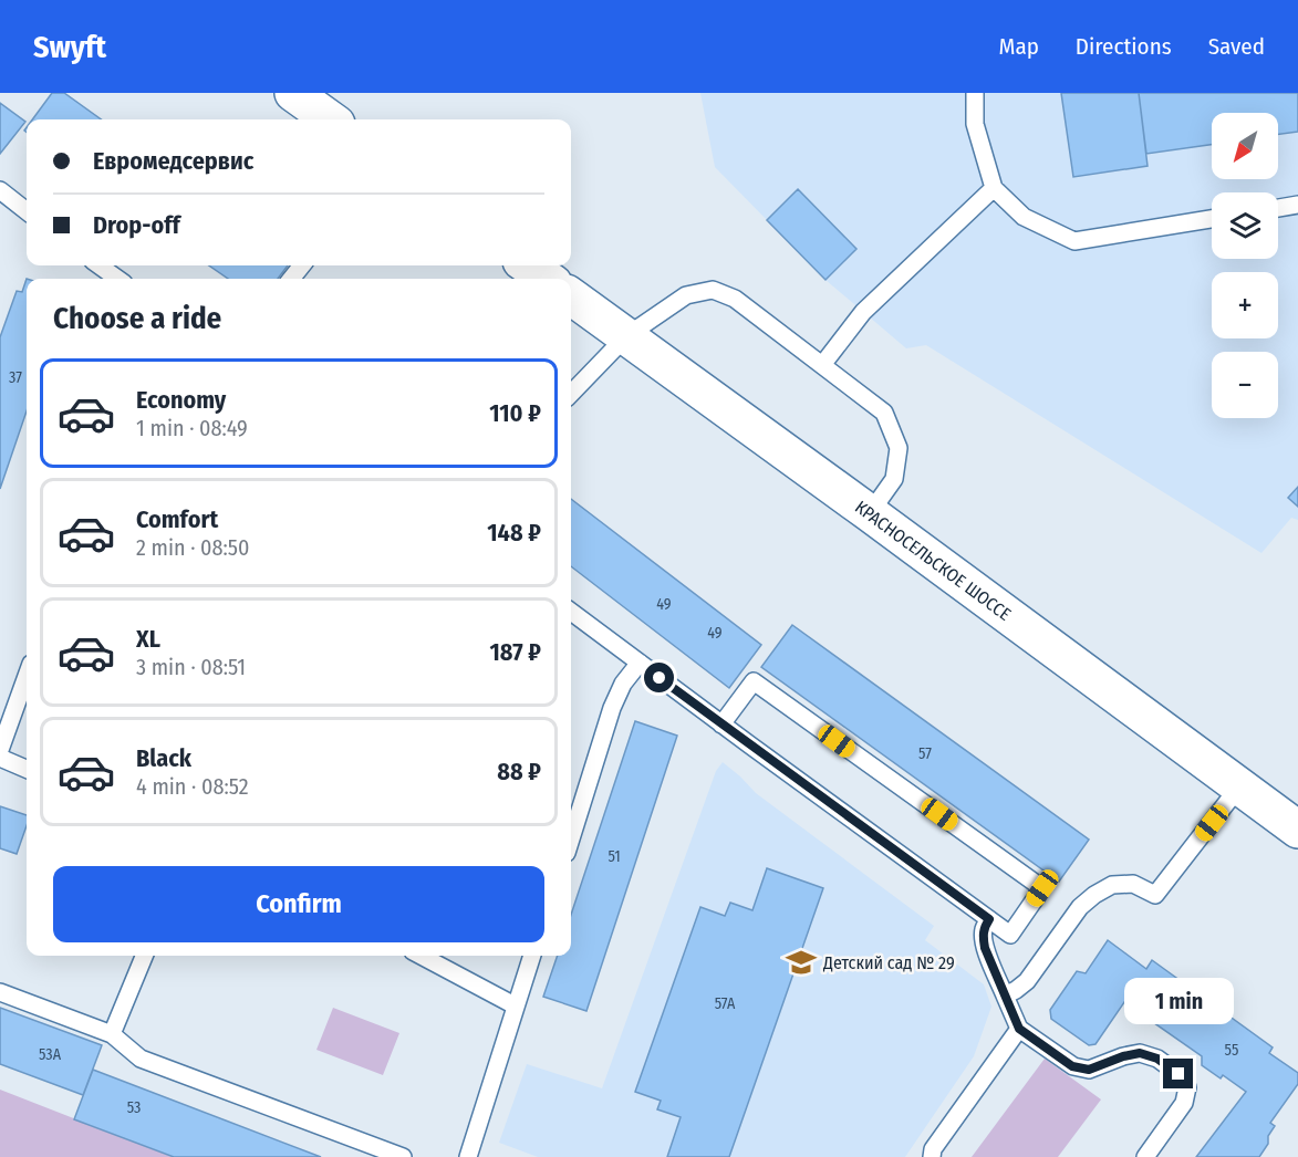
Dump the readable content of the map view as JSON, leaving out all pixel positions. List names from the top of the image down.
{
  "streets": {
    "main road": ["КРАСНОСЕЛЬСКОЕ ШОССЕ"]
  },
  "places": {
    "school or university": ["Детский сад № 29"]
  },
  "house_numbers": [
    "37",
    "49",
    "49",
    "57",
    "51",
    "57А",
    "55",
    "53А",
    "53"
  ],
  "north": "bottom left",
  "page": {
    "header": "Swyft",
    "nav": ["Map", "Directions", "Saved"],
    "map_buttons": ["+", "−"],
    "banner": ["Евромедсервис", "Drop-off"],
    "heading": "Choose a ride",
    "list": [
      {
        "name": "Economy",
        "note": "1 min · 08:49",
        "value": "110 ₽"
      },
      {
        "name": "Comfort",
        "note": "2 min · 08:50",
        "value": "148 ₽"
      },
      {
        "name": "XL",
        "note": "3 min · 08:51",
        "value": "187 ₽"
      },
      {
        "name": "Black",
        "note": "4 min · 08:52",
        "value": "88 ₽"
      }
    ],
    "buttons": "Confirm",
    "bubble": "1 min"
  }
}
